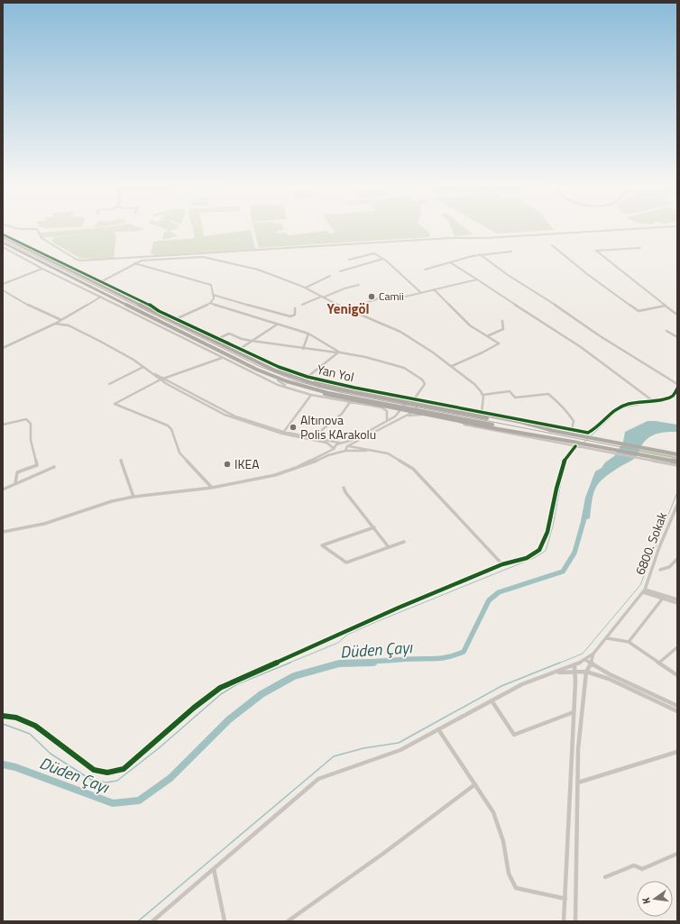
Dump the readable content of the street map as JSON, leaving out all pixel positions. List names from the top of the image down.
{
  "streets": {
    "street": ["Yan Yol", "6800. Sokak"]
  },
  "districts": ["Yenigöl"],
  "water": ["Düden Çayı"],
  "places": ["Camii", "Altınova Polis KArakolu", "IKEA"],
  "north": "left"
}
